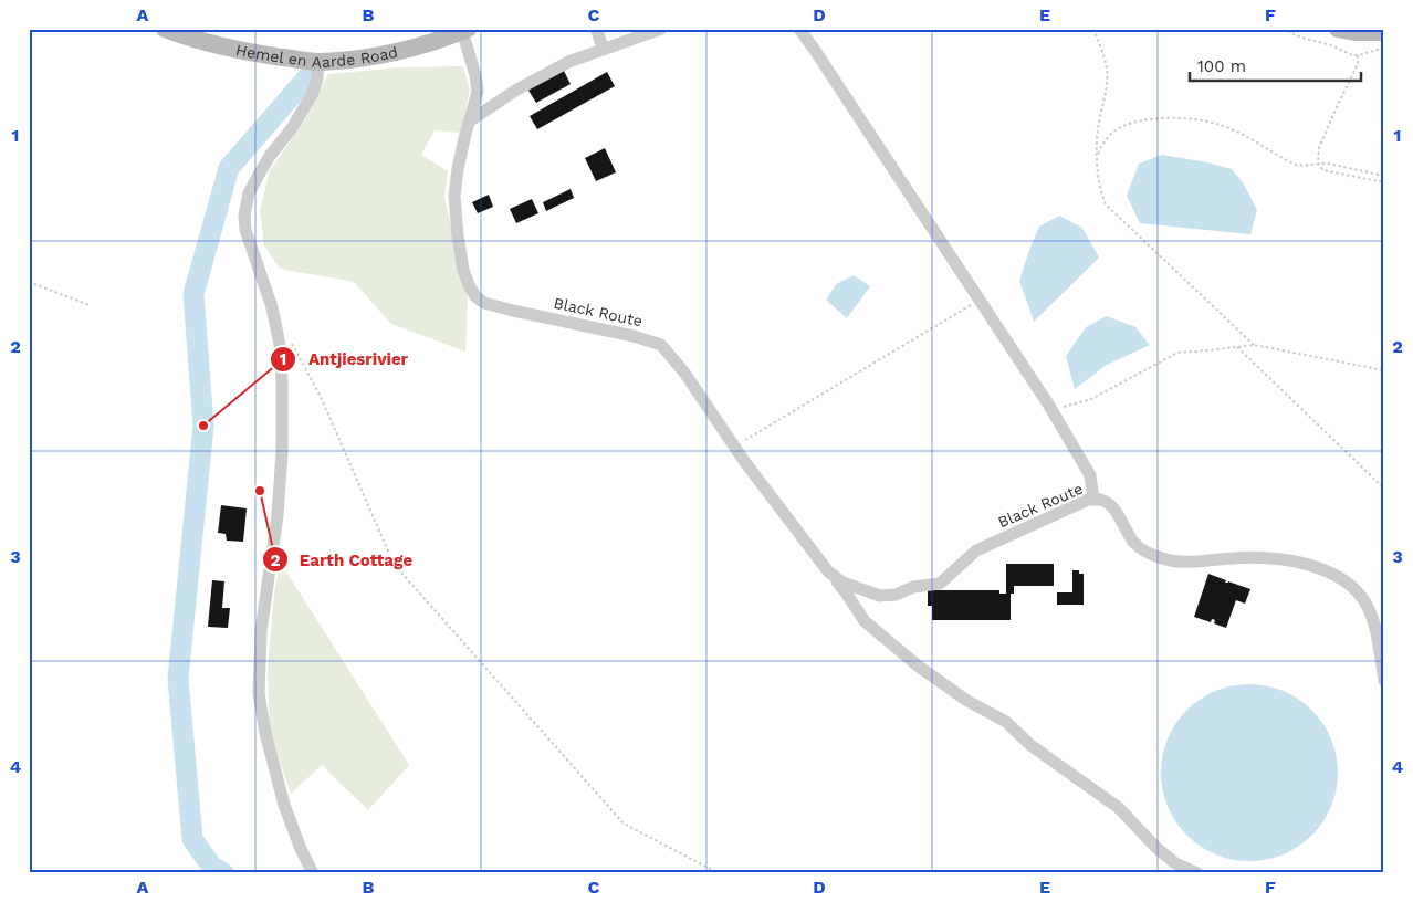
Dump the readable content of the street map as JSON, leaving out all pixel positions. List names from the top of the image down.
{
  "streets": {
    "main road": ["Hemel en Aarde Road"],
    "street": ["Black Route"]
  },
  "crossings": [
    ["Hemel en Aarde Road", "Black Route"]
  ],
  "places": ["Antjiesrivier", "Earth Cottage"],
  "scale_bar": "100 m",
  "grid": {
    "columns": [
      "A",
      "B",
      "C",
      "D",
      "E",
      "F"
    ],
    "rows": [
      "1",
      "2",
      "3",
      "4"
    ]
  }
}
